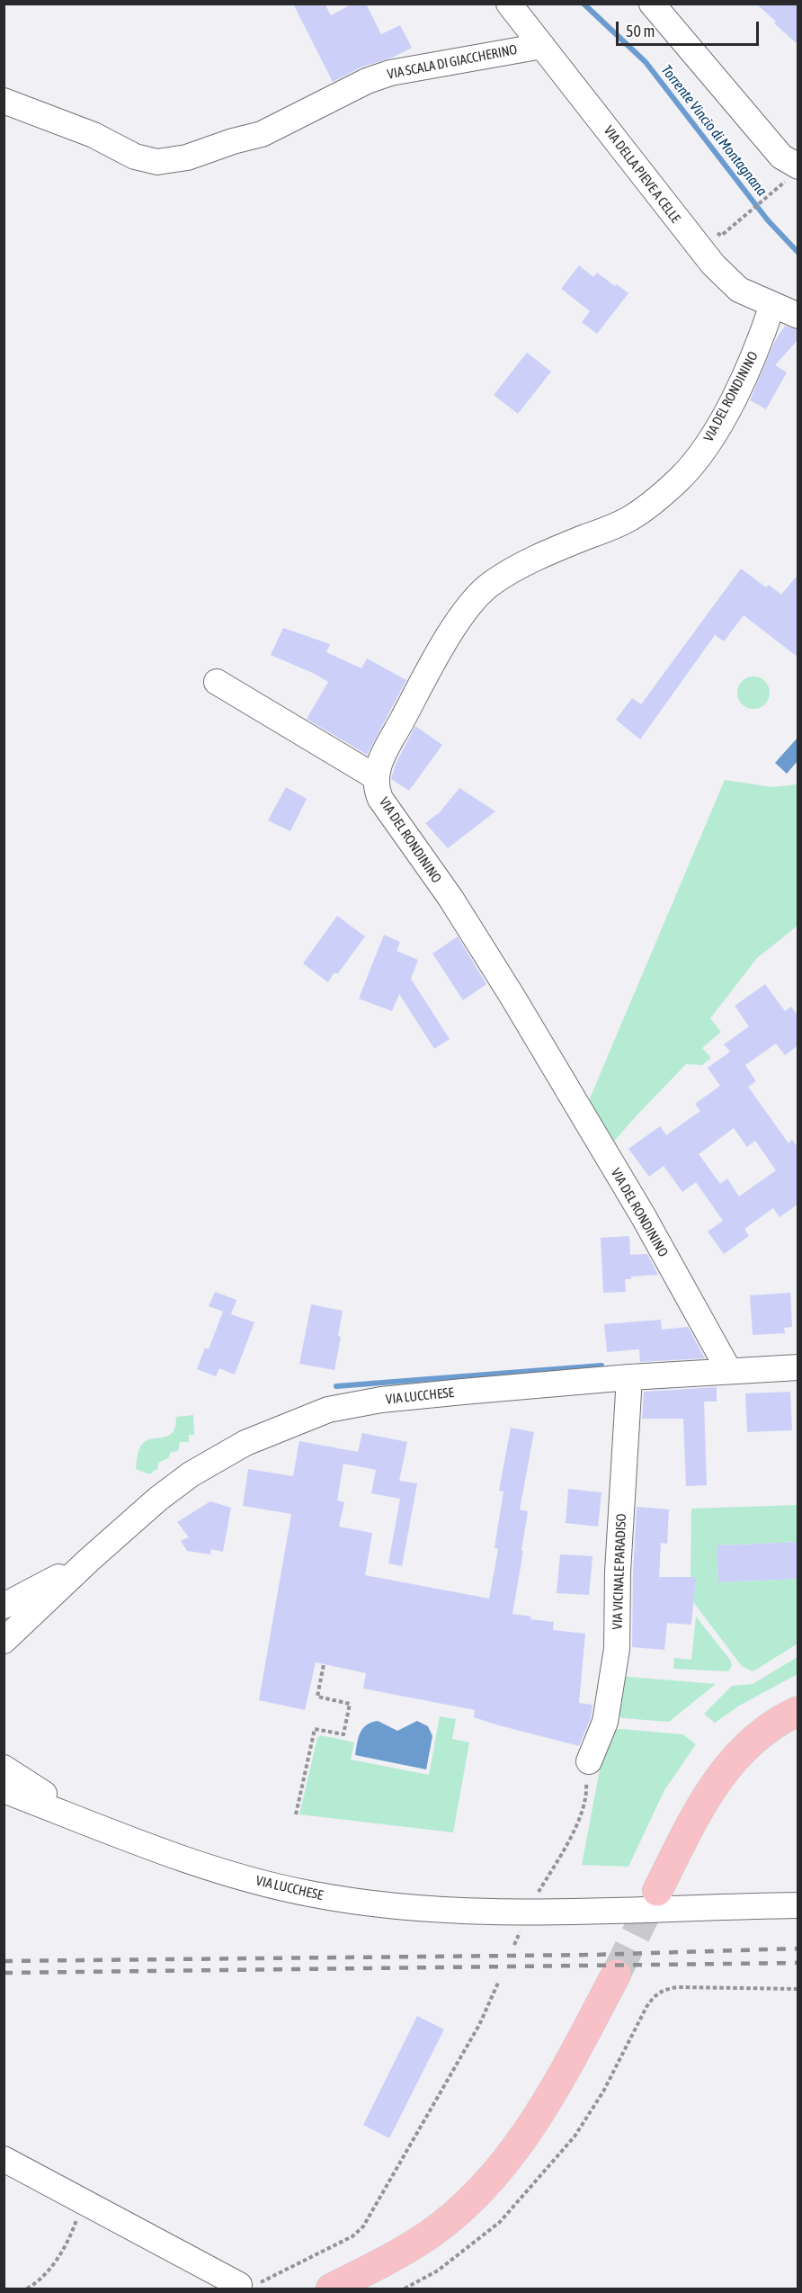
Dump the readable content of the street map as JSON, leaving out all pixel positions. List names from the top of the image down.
{
  "streets": {
    "street": [
      "VIA SCALA DI GIACCHERINO",
      "VIA DELLA PIEVE A CELLE",
      "VIA DEL RONDININO",
      "VIA LUCCHESE",
      "VIA VICINALE PARADISO"
    ]
  },
  "crossings": [
    ["VIA SCALA DI GIACCHERINO", "VIA DELLA PIEVE A CELLE"],
    ["VIA DELLA PIEVE A CELLE", "VIA DEL RONDININO"],
    ["VIA DEL RONDININO", "VIA LUCCHESE"],
    ["VIA LUCCHESE", "VIA VICINALE PARADISO"]
  ],
  "water": ["Torrente Vincio di Montagnana"],
  "scale_bar": "50 m"
}
